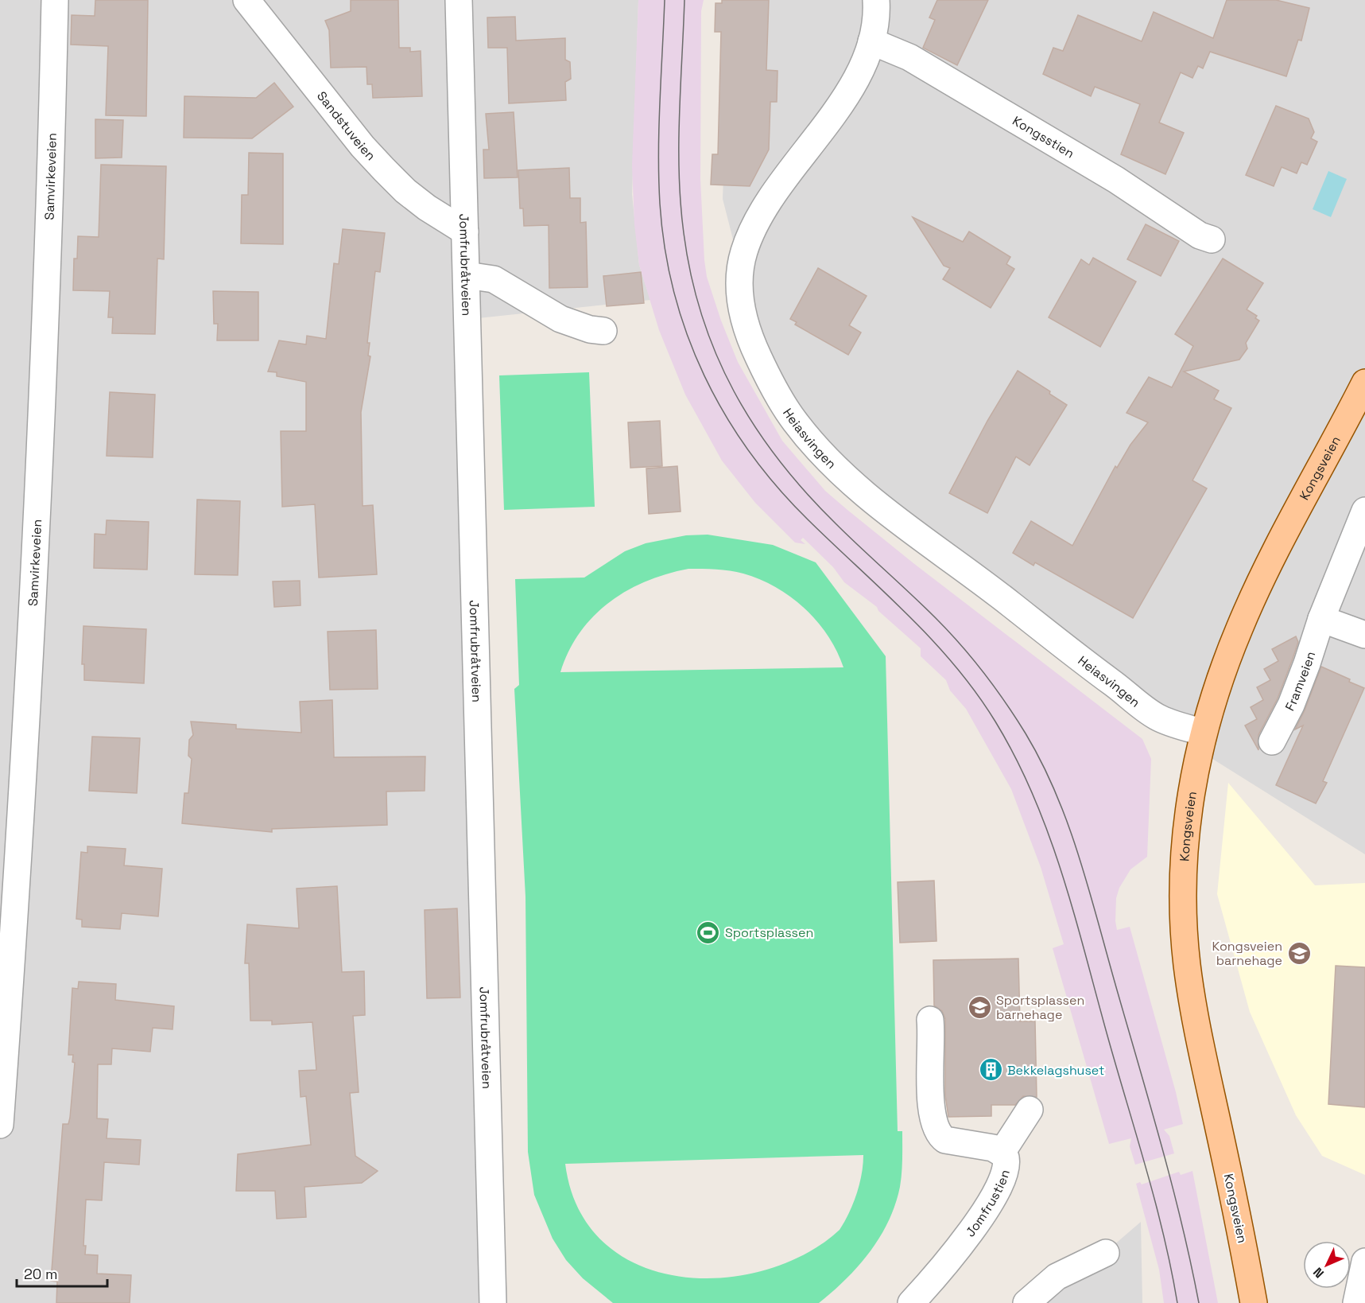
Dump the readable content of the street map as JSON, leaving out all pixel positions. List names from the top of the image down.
{
  "streets": {
    "main road": ["Kongsveien"],
    "street": [
      "Sandstuveien",
      "Kongsstien",
      "Samvirkeveien",
      "Jomfrubråtveien",
      "Heiasvingen",
      "Framveien",
      "Jomfrustien"
    ]
  },
  "crossings": [
    ["Sandstuveien", "Jomfrubråtveien"],
    ["Kongsstien", "Heiasvingen"],
    ["Heiasvingen", "Kongsveien"]
  ],
  "places": {
    "sports": ["Sportsplassen"],
    "school or university": ["Kongsveien barnehage", "Sportsplassen barnehage"],
    "building": ["Bekkelagshuset"]
  },
  "scale_bar": "20 m",
  "north": "bottom left"
}
